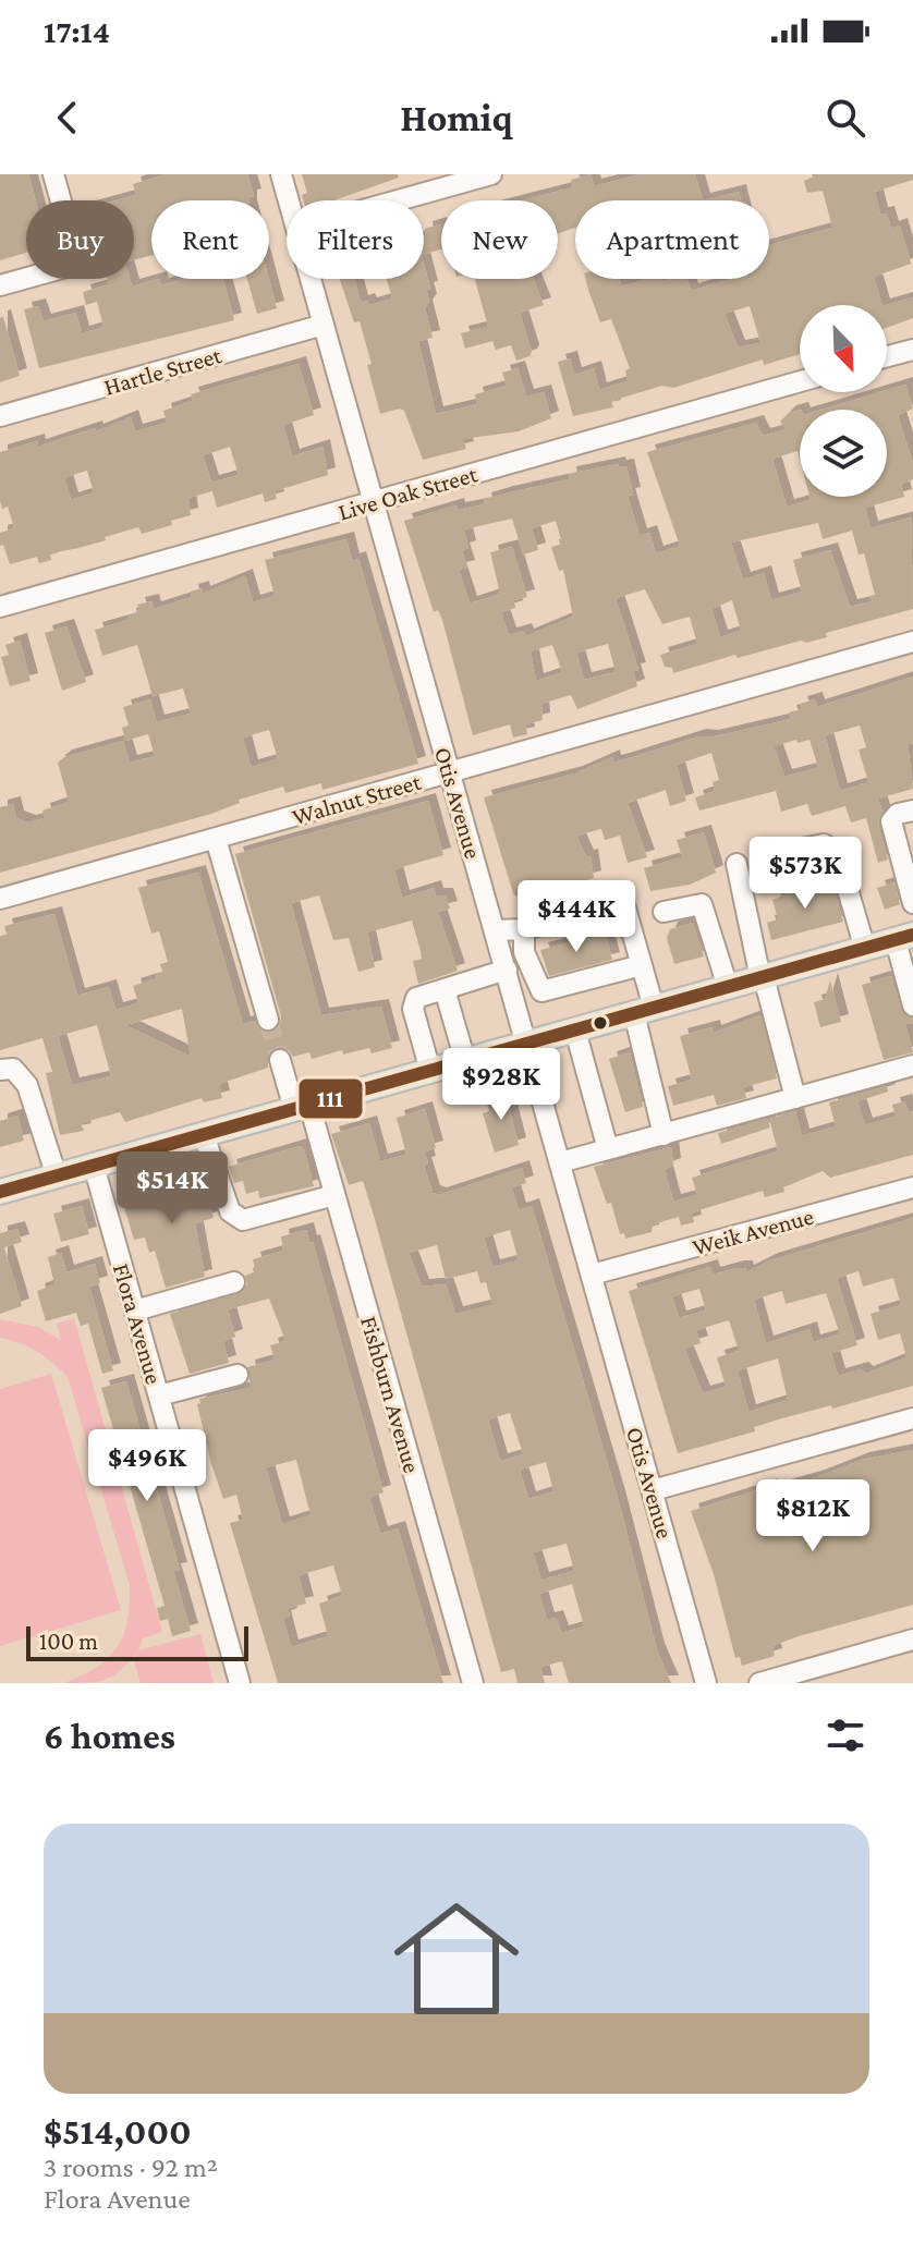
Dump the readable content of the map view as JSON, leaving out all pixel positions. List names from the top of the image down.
{
  "streets": {
    "street": [
      "Hartle Street",
      "Live Oak Street",
      "Walnut Street",
      "Otis Avenue",
      "Weik Avenue",
      "Flora Avenue",
      "Fishburn Avenue"
    ]
  },
  "crossings": [
    ["Hartle Street", "Otis Avenue"],
    ["Live Oak Street", "Otis Avenue"],
    ["Walnut Street", "Otis Avenue"],
    ["Otis Avenue", "Weik Avenue"]
  ],
  "lines": ["transit line 111"],
  "scale_bar": "100 m",
  "north": "bottom right",
  "page": {
    "status": "17:14",
    "header": "Homiq",
    "chip": [
      "Buy",
      "Rent",
      "Filters",
      "New",
      "Apartment"
    ],
    "price": [
      "$573K",
      "$444K",
      "$928K",
      "$514K",
      "$496K",
      "$812K"
    ],
    "scale": "100 m",
    "heading": "6 homes",
    "list": [
      {
        "name": "$514,000",
        "note": "3 rooms · 92 m² · Flora Avenue"
      }
    ]
  }
}
